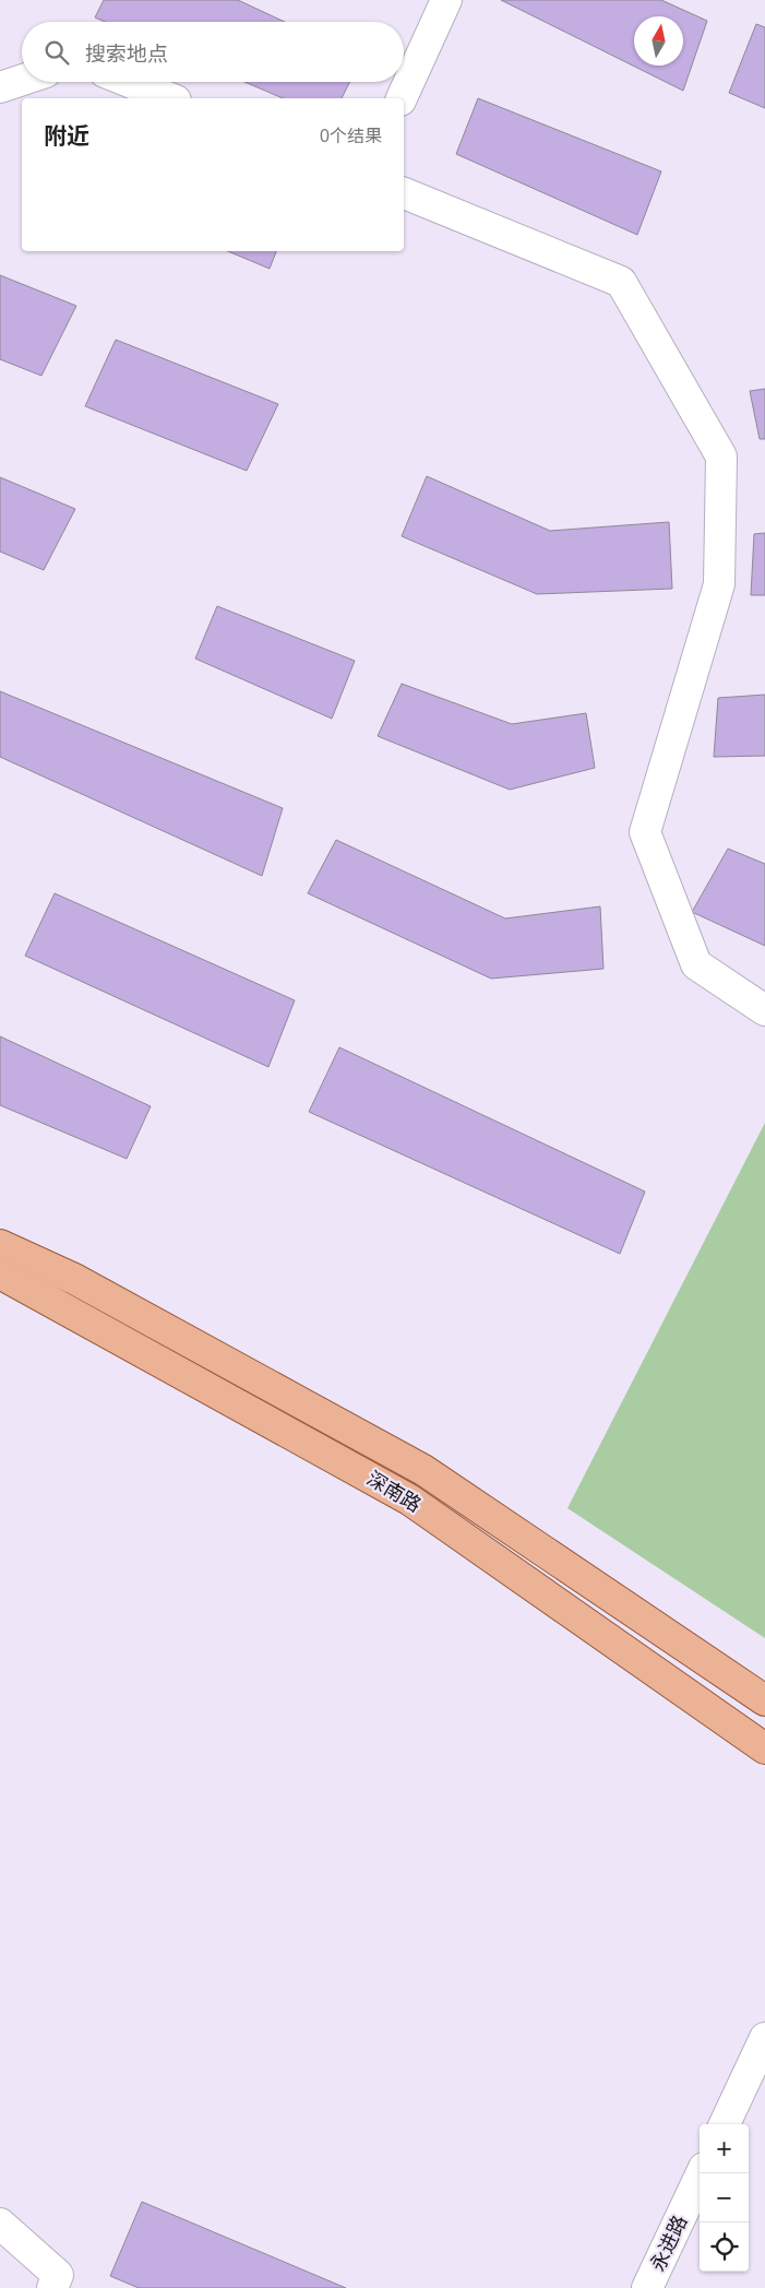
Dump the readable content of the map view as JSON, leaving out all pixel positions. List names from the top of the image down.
{
  "streets": {
    "main road": ["深南路"],
    "street": ["永进路"]
  },
  "north": "top",
  "page": {
    "search": "搜索地点",
    "heading": ["附近", "0个结果"],
    "map_buttons": ["+", "−"]
  }
}
